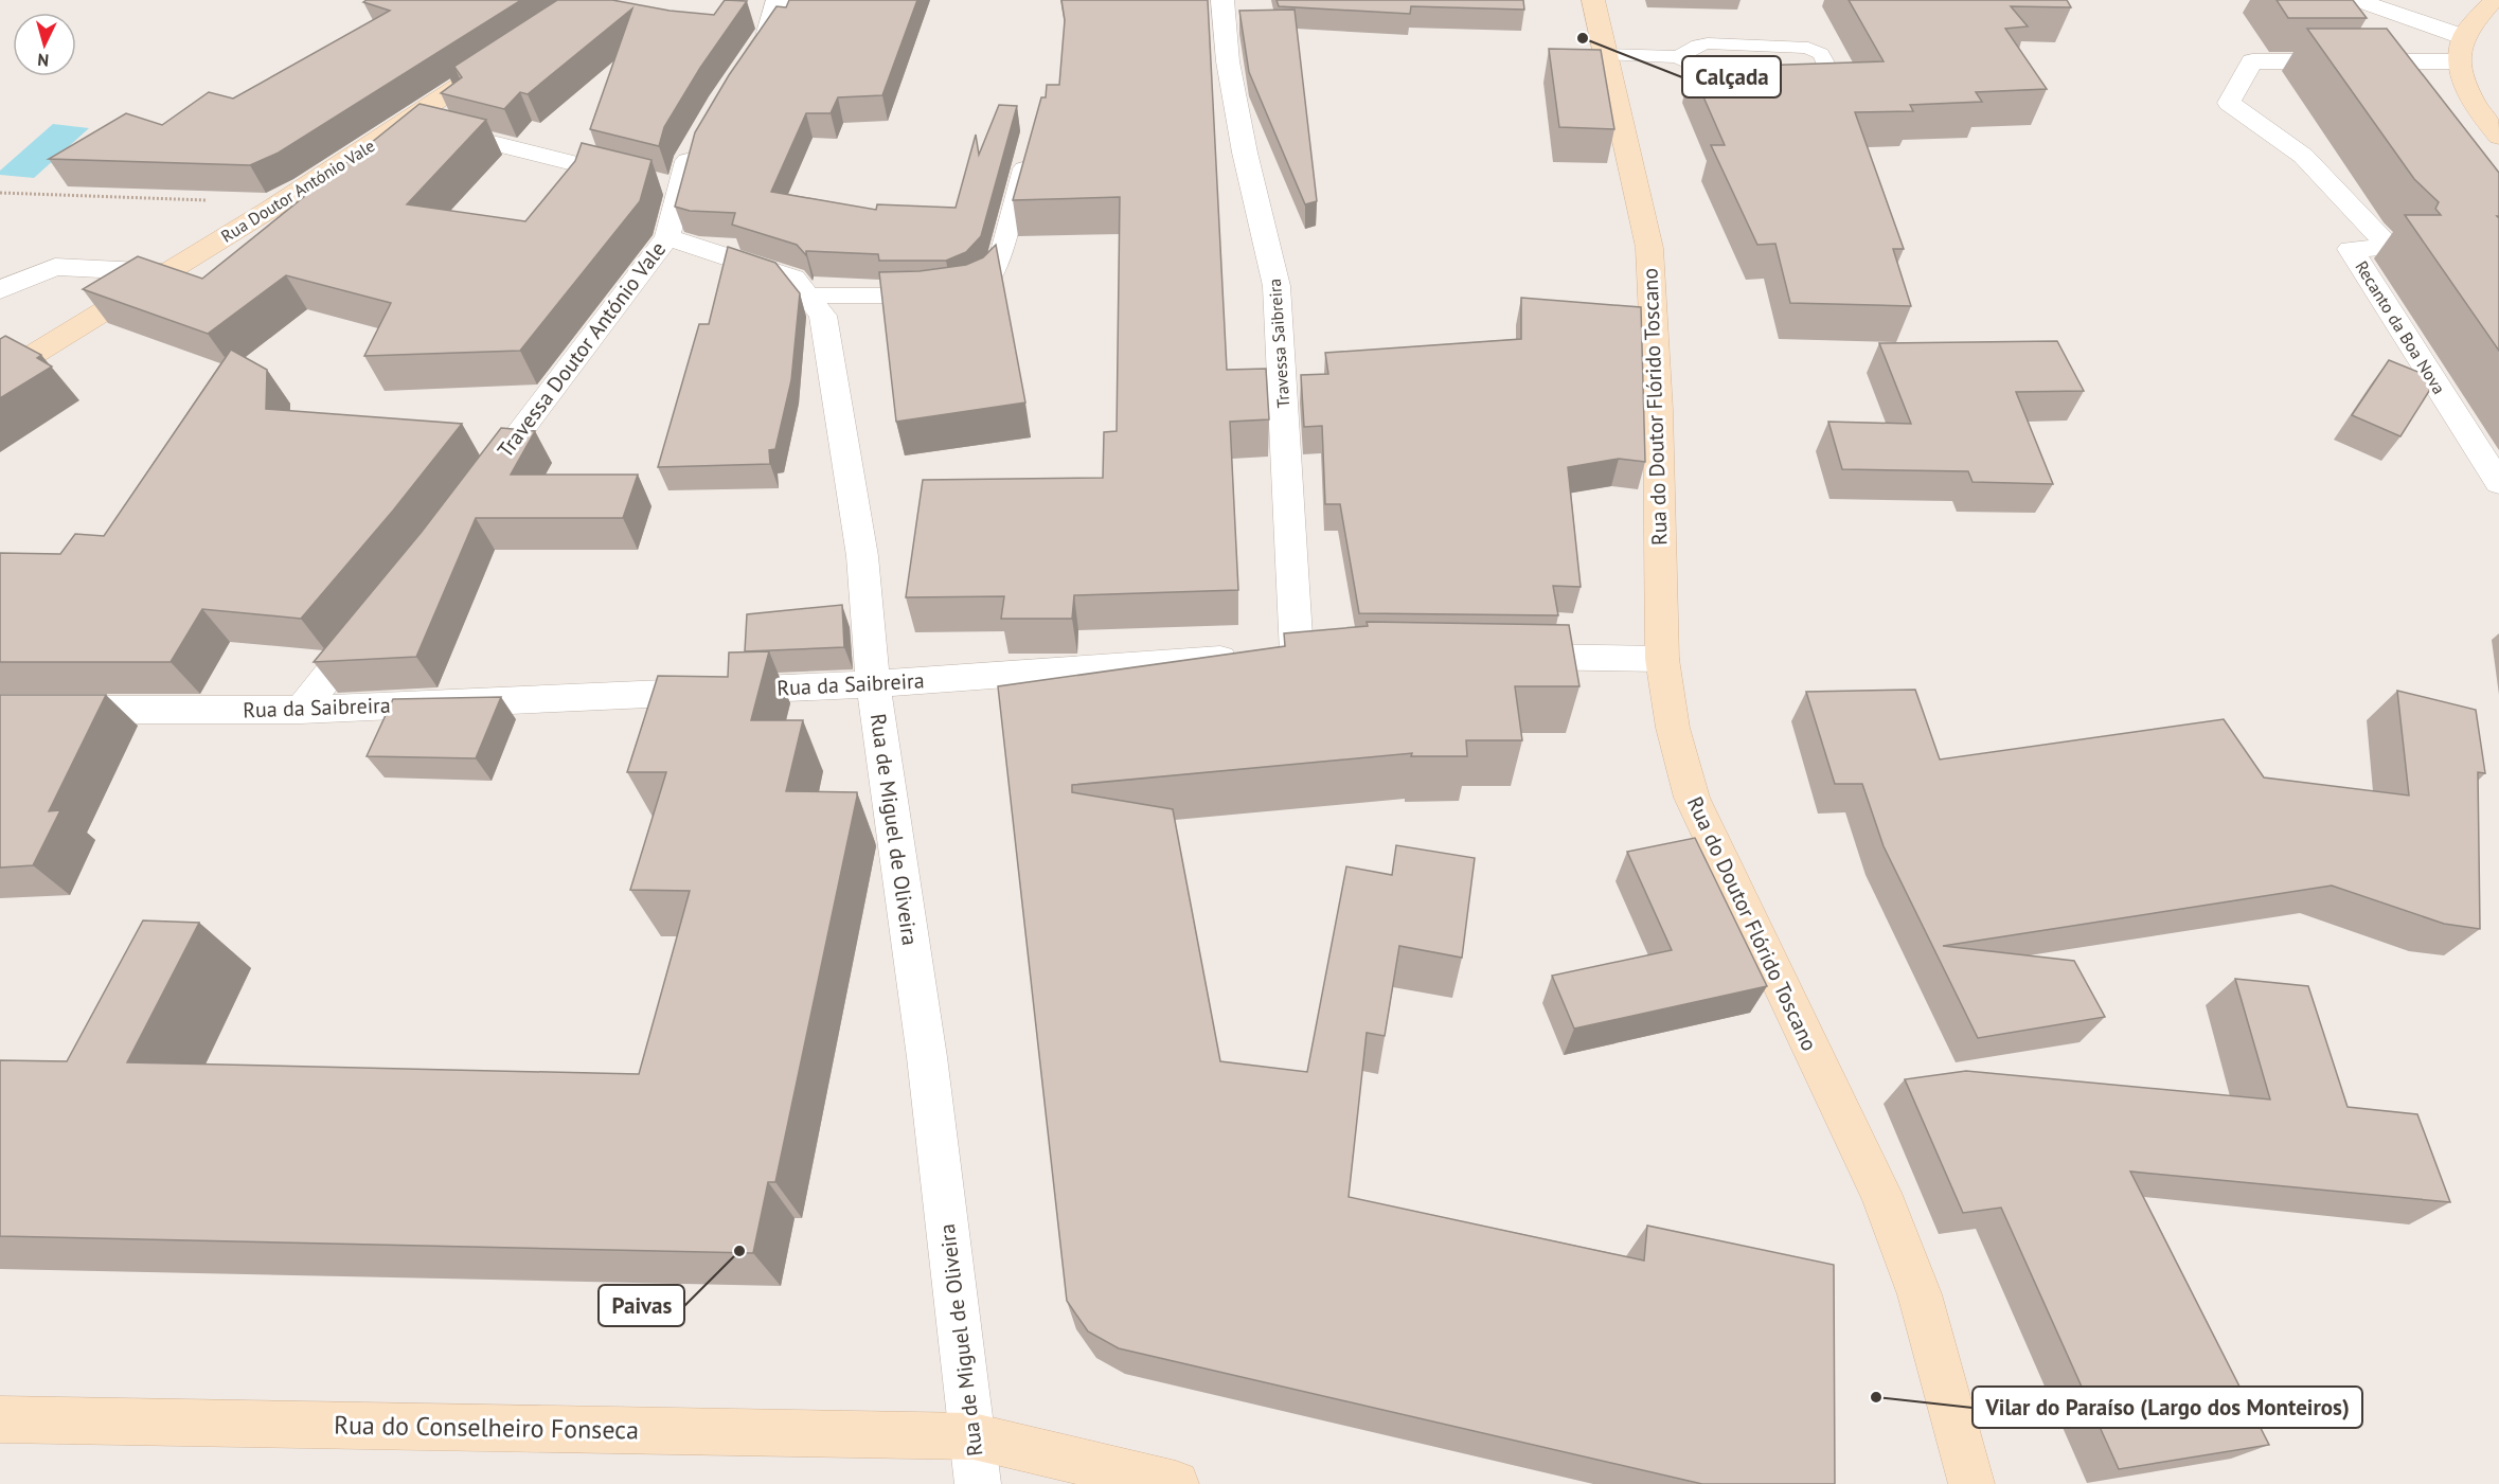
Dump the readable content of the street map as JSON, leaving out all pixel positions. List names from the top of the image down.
{
  "streets": {
    "main road": ["Rua Doutor António Vale", "Rua do Doutor Flórido Toscano", "Rua do Conselheiro Fonseca"],
    "street": [
      "Recanto da Boa Nova",
      "Travessa Saibreira",
      "Travessa Doutor António Vale",
      "Rua da Saibreira",
      "Rua de Miguel de Oliveira"
    ]
  },
  "crossings": [
    ["Travessa Saibreira", "Rua da Saibreira"],
    ["Travessa Doutor António Vale", "Rua de Miguel de Oliveira"],
    ["Rua da Saibreira", "Rua de Miguel de Oliveira"],
    ["Rua de Miguel de Oliveira", "Rua do Conselheiro Fonseca"]
  ],
  "places": ["Calçada", "Paivas", "Vilar do Paraíso (Largo dos Monteiros)"],
  "north": "bottom"
}
